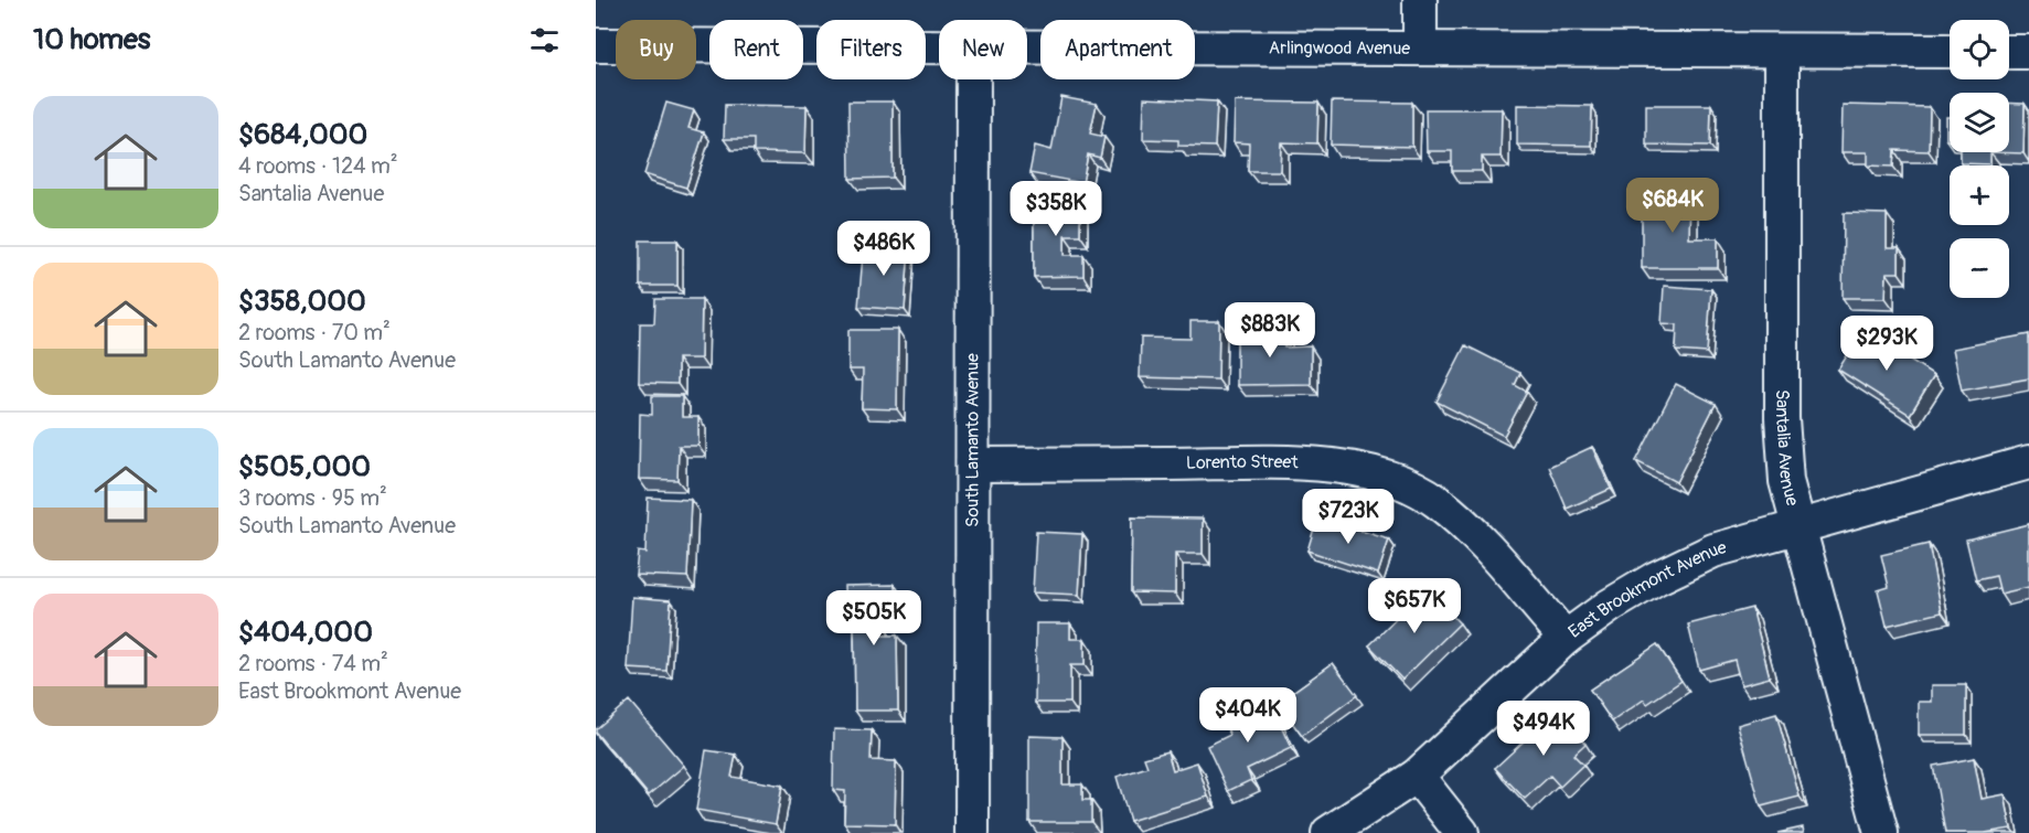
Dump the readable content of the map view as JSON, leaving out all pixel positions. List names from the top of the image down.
{
  "streets": {
    "street": [
      "Arlingwood Avenue",
      "South Lamanto Avenue",
      "Santalia Avenue",
      "Lorento Street",
      "East Brookmont Avenue"
    ]
  },
  "crossings": [
    ["Arlingwood Avenue", "Santalia Avenue"],
    ["South Lamanto Avenue", "Lorento Street"],
    ["Santalia Avenue", "East Brookmont Avenue"],
    ["Lorento Street", "East Brookmont Avenue"]
  ],
  "page": {
    "heading": "10 homes",
    "map_buttons": ["+", "−"],
    "chip": [
      "Buy",
      "Rent",
      "Filters",
      "New",
      "Apartment"
    ],
    "list": [
      {
        "name": "$684,000",
        "note": "4 rooms · 124 m² · Santalia Avenue"
      },
      {
        "name": "$358,000",
        "note": "2 rooms · 70 m² · South Lamanto Avenue"
      },
      {
        "name": "$505,000",
        "note": "3 rooms · 95 m² · South Lamanto Avenue"
      },
      {
        "name": "$404,000",
        "note": "2 rooms · 74 m² · East Brookmont Avenue"
      }
    ],
    "price": [
      "$684K",
      "$358K",
      "$486K",
      "$883K",
      "$293K",
      "$723K",
      "$657K",
      "$505K",
      "$404K",
      "$494K"
    ]
  }
}
